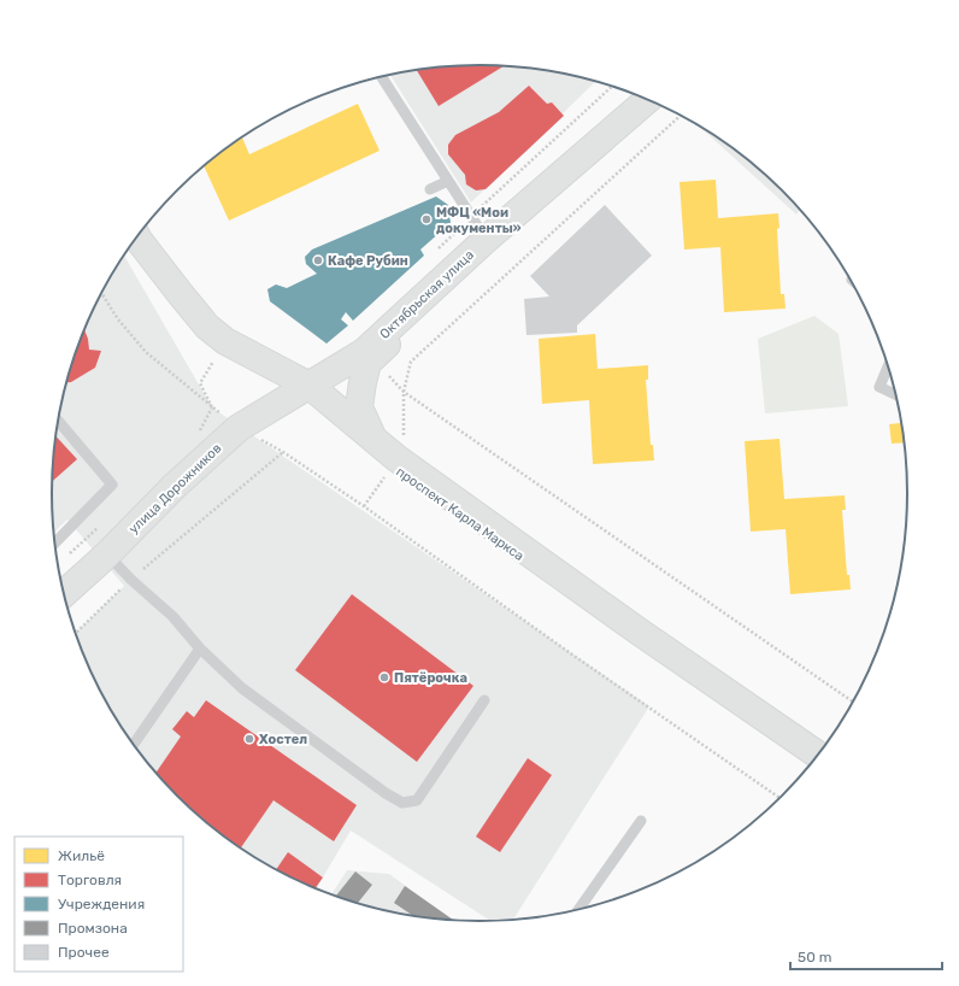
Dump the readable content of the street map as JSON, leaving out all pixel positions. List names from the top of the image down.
{
  "streets": {
    "main road": ["Октябрьская улица", "улица Дорожников", "проспект Карла Маркса"]
  },
  "crossings": [
    ["Октябрьская улица", "улица Дорожников"],
    ["Октябрьская улица", "проспект Карла Маркса"],
    ["улица Дорожников", "проспект Карла Маркса"]
  ],
  "places": [
    "МФЦ «Мои документы»",
    "Кафе Рубин",
    "Пятёрочка",
    "Хостел"
  ],
  "legend": [
    "Жильё",
    "Торговля",
    "Учреждения",
    "Промзона",
    "Прочее"
  ],
  "scale_bar": "50 m"
}
